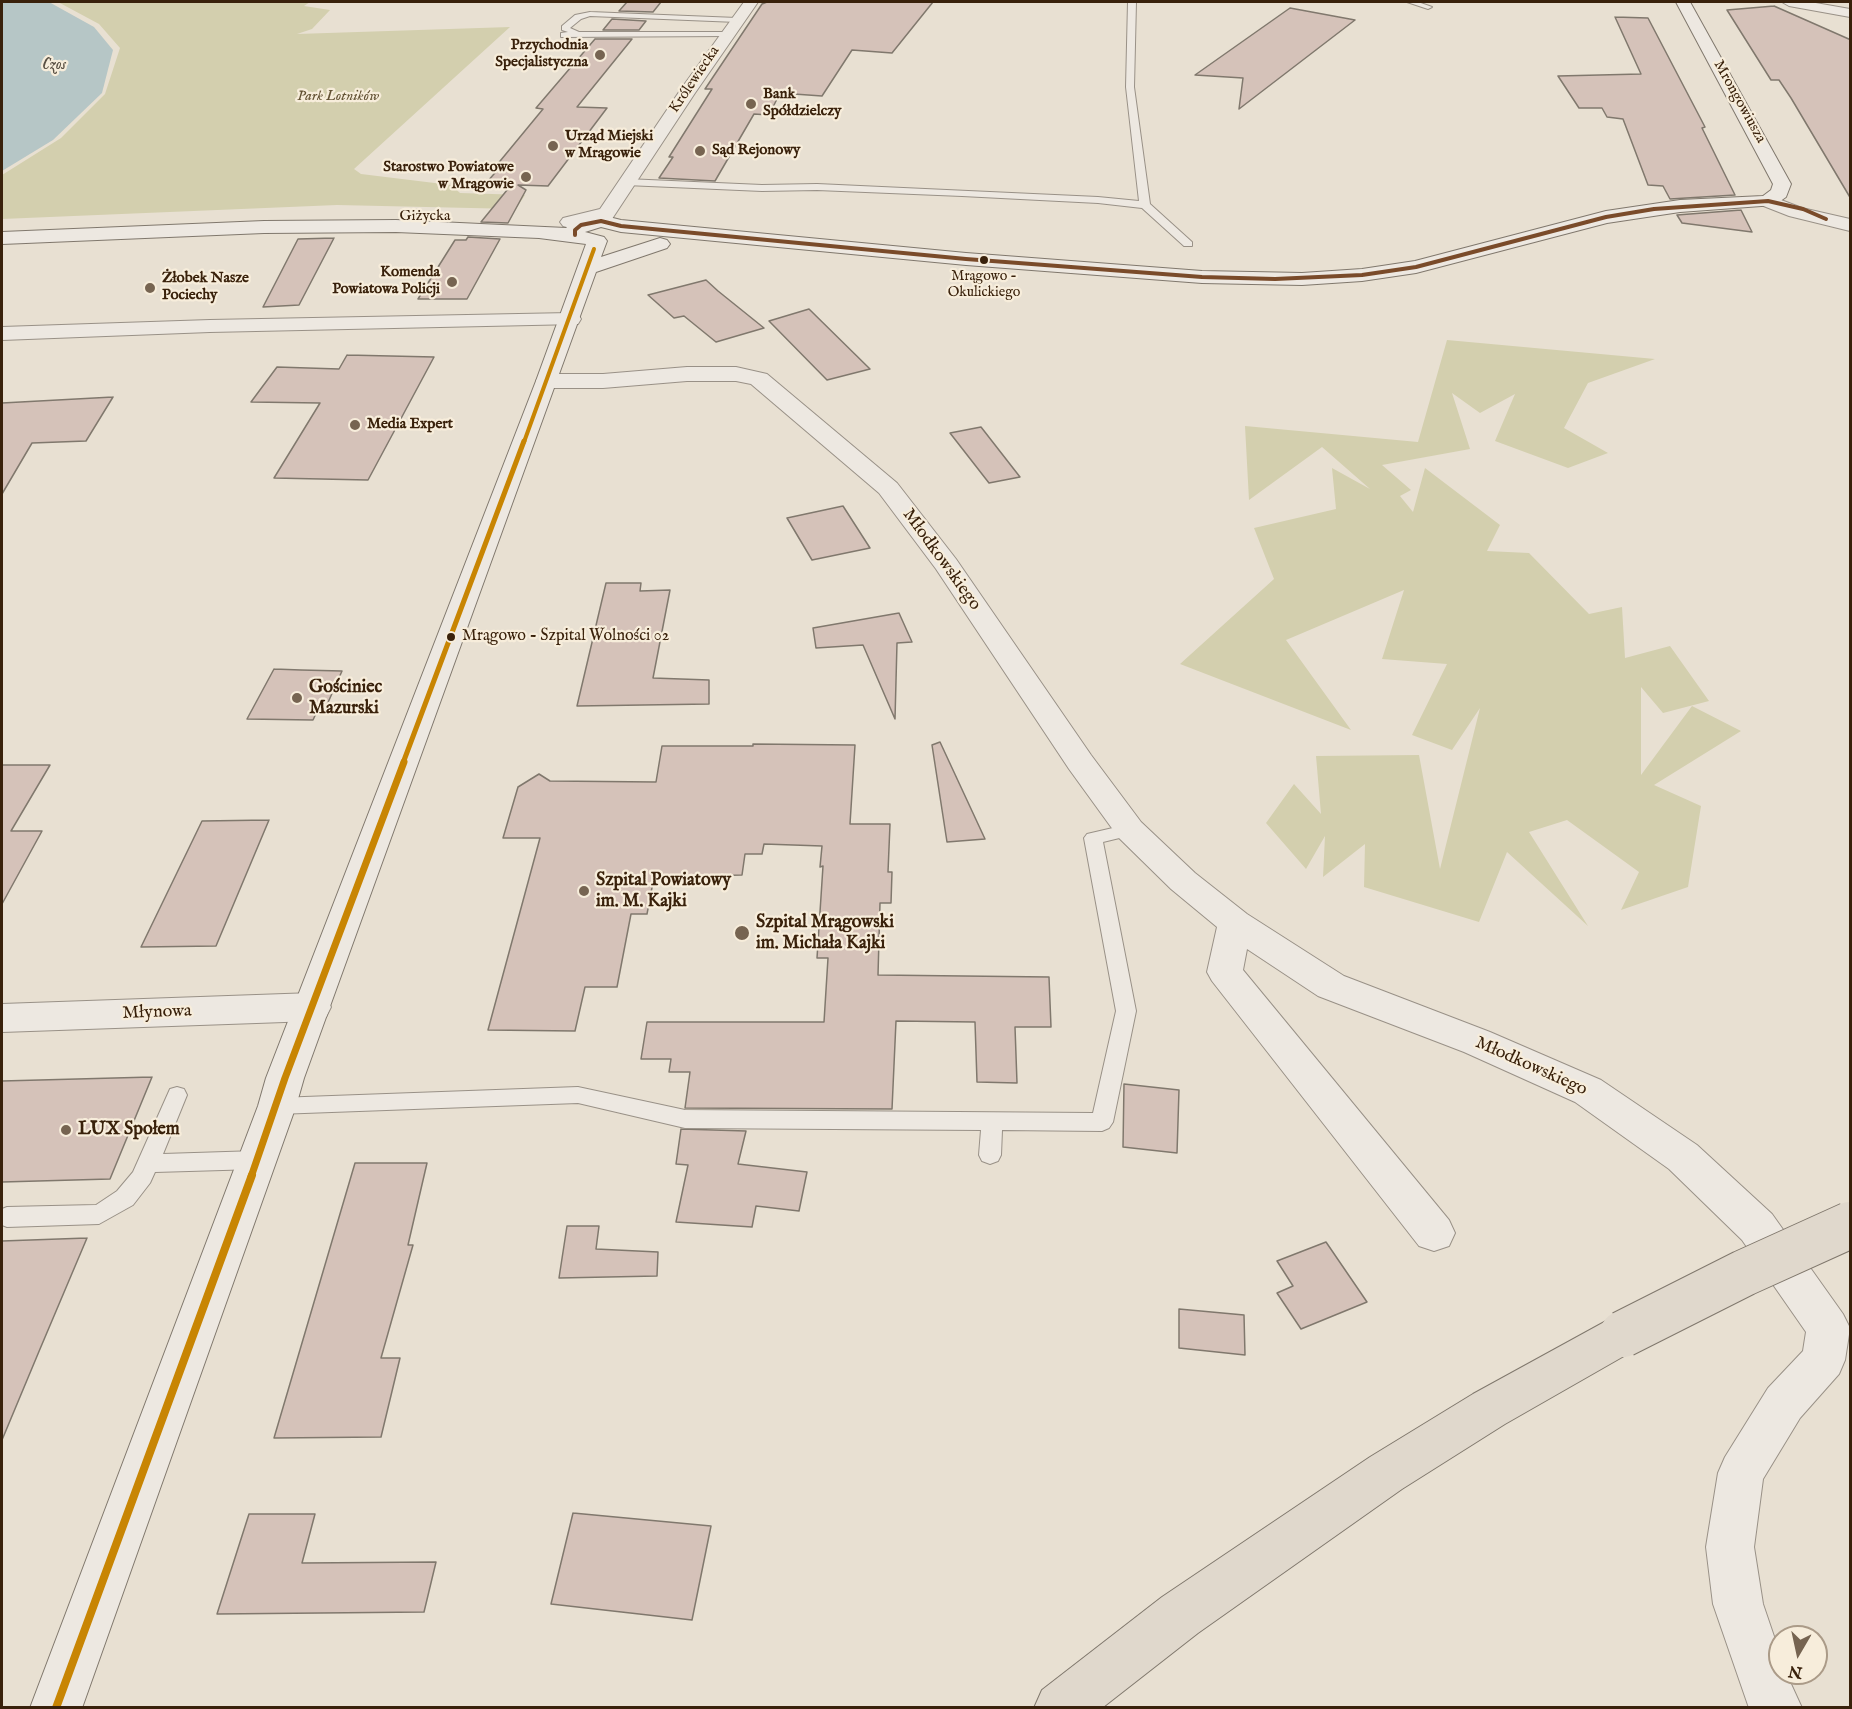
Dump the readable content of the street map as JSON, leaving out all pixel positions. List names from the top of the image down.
{
  "streets": {
    "street": [
      "Królewiecka",
      "Mrongowiusza",
      "Giżycka",
      "Młodkowskiego",
      "Młynowa"
    ]
  },
  "crossings": [
    ["Królewiecka", "Giżycka"],
    ["Królewiecka", "Młodkowskiego"],
    ["Królewiecka", "Młynowa"]
  ],
  "water": ["Czos"],
  "parks": ["Park Lotników"],
  "places": [
    "Przychodnia Specjalistyczna",
    "Bank Spółdzielczy",
    "Urząd Miejski w Mrągowie",
    "Sąd Rejonowy",
    "Starostwo Powiatowe w Mrągowie",
    "Mrągowo - Okulickiego",
    "Komenda Powiatowa Policji",
    "Żłobek Nasze Pociechy",
    "Media Expert",
    "Mrągowo - Szpital Wolności 02",
    "Gościniec Mazurski",
    "Szpital Powiatowy im. M. Kajki",
    "Szpital Mrągowski im. Michała Kajki",
    "LUX Społem"
  ],
  "north": "bottom"
}
